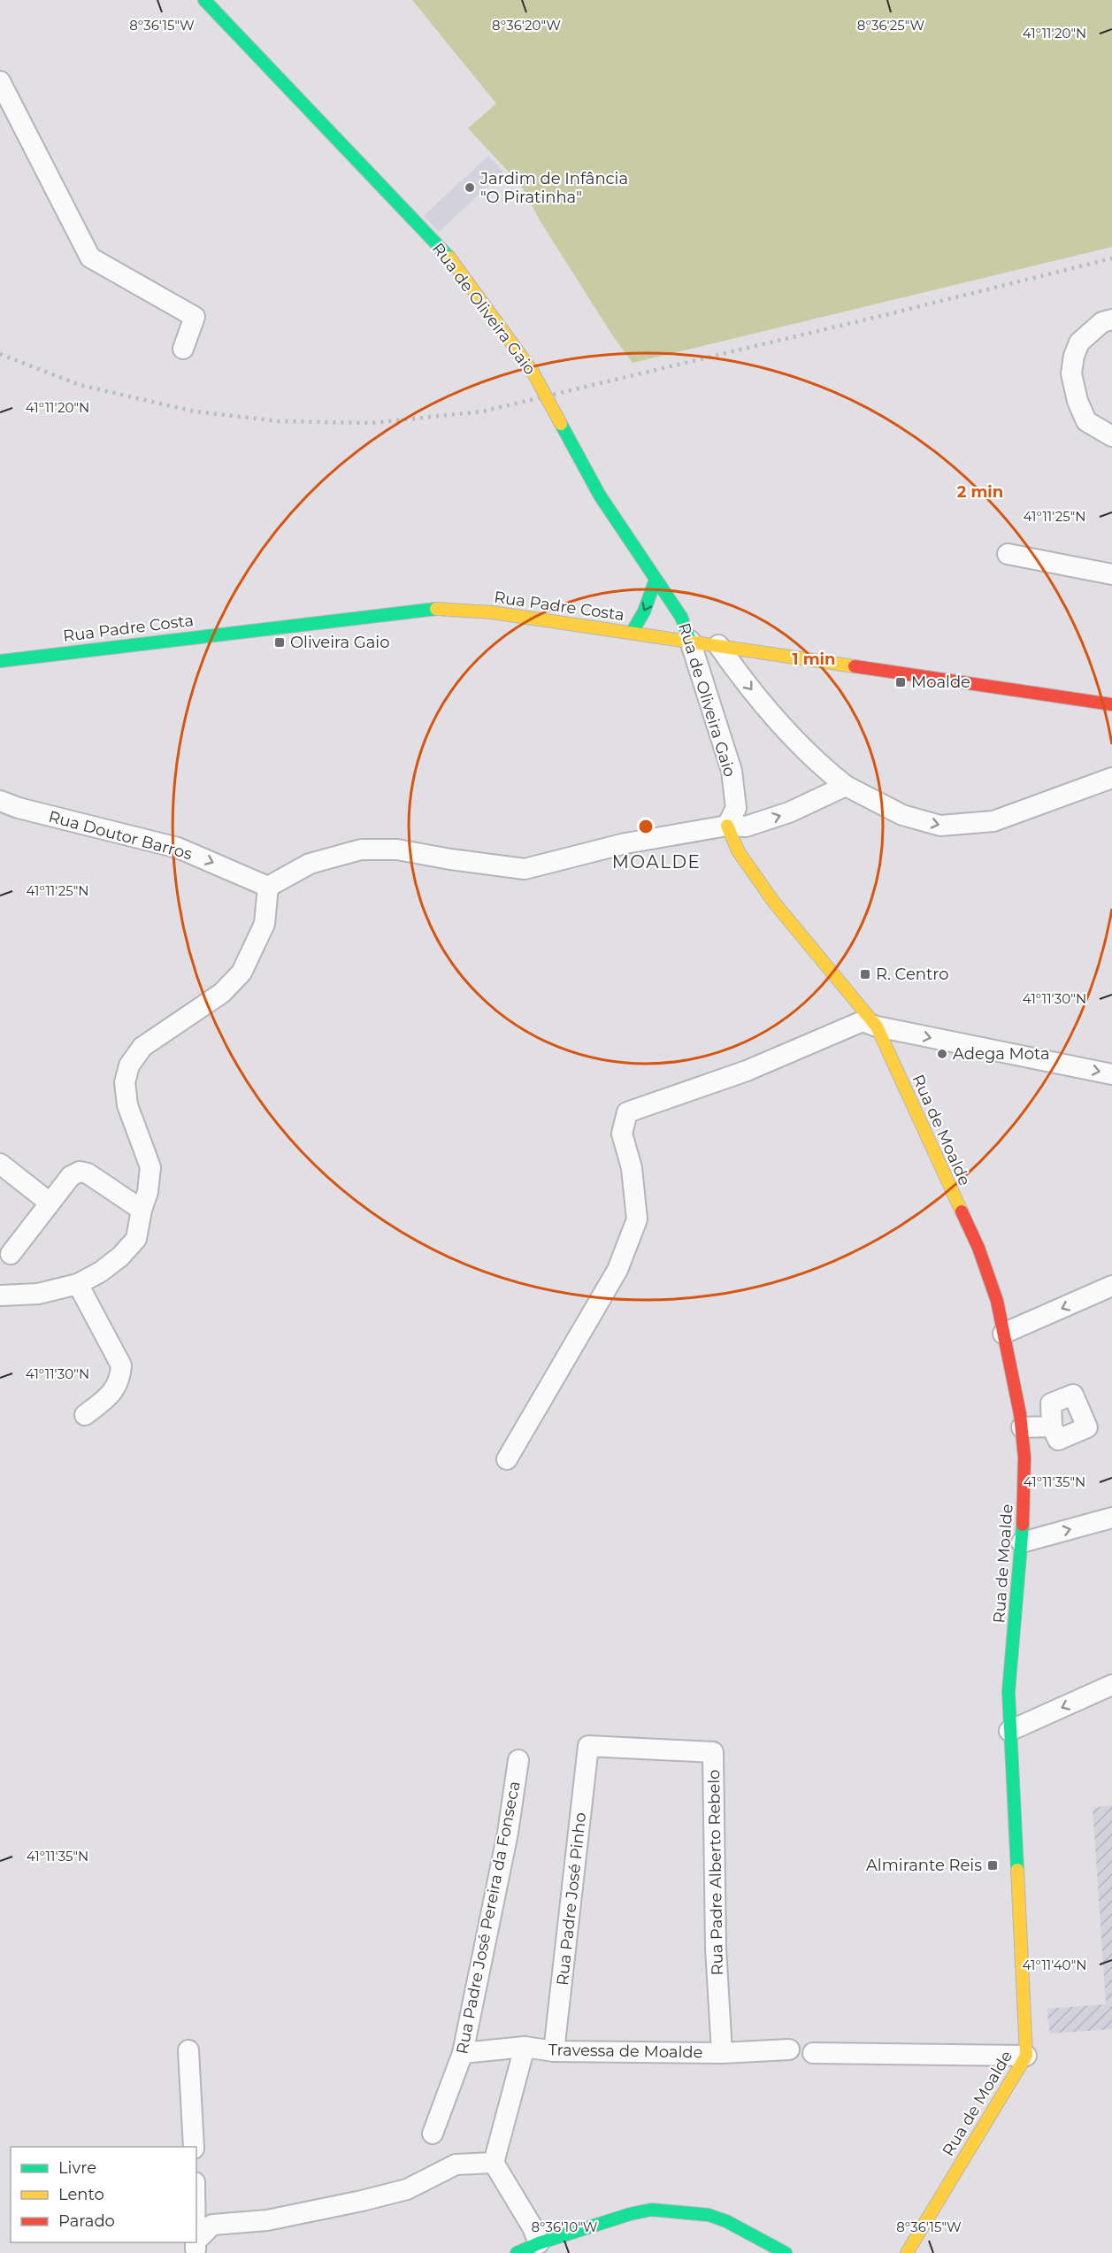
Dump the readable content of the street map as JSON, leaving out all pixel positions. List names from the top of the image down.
{
  "streets": {
    "street": [
      "Rua de Oliveira Gaio",
      "Rua Padre Costa",
      "Rua Doutor Barros",
      "Rua de Moalde",
      "Rua Padre Alberto Rebelo",
      "Rua Padre José Pinho",
      "Rua Padre José Pereira da Fonseca",
      "Travessa de Moalde"
    ]
  },
  "crossings": [
    ["Rua de Oliveira Gaio", "Rua Padre Costa"],
    ["Rua de Oliveira Gaio", "Rua de Moalde"],
    ["Rua Padre Alberto Rebelo", "Rua Padre José Pinho"],
    ["Rua Padre Alberto Rebelo", "Travessa de Moalde"],
    ["Rua Padre José Pinho", "Travessa de Moalde"],
    ["Rua Padre José Pereira da Fonseca", "Travessa de Moalde"]
  ],
  "one_way": ["Rua Doutor Barros"],
  "districts": ["MOALDE"],
  "places": {
    "other": ["Jardim de Infância \"O Piratinha\"", "Adega Mota"],
    "transit": [
      "Oliveira Gaio",
      "Moalde",
      "R. Centro",
      "Almirante Reis"
    ]
  },
  "legend": ["Livre", "Lento", "Parado"],
  "coordinates": [
    "8°36'15\"W",
    "8°36'25\"W",
    "8°36'20\"W",
    "41°11'20\"N",
    "41°11'25\"N",
    "41°11'30\"N",
    "41°11'35\"N",
    "41°11'40\"N",
    "8°36'10\"W"
  ],
  "rings": ["2 min", "1 min"]
}
